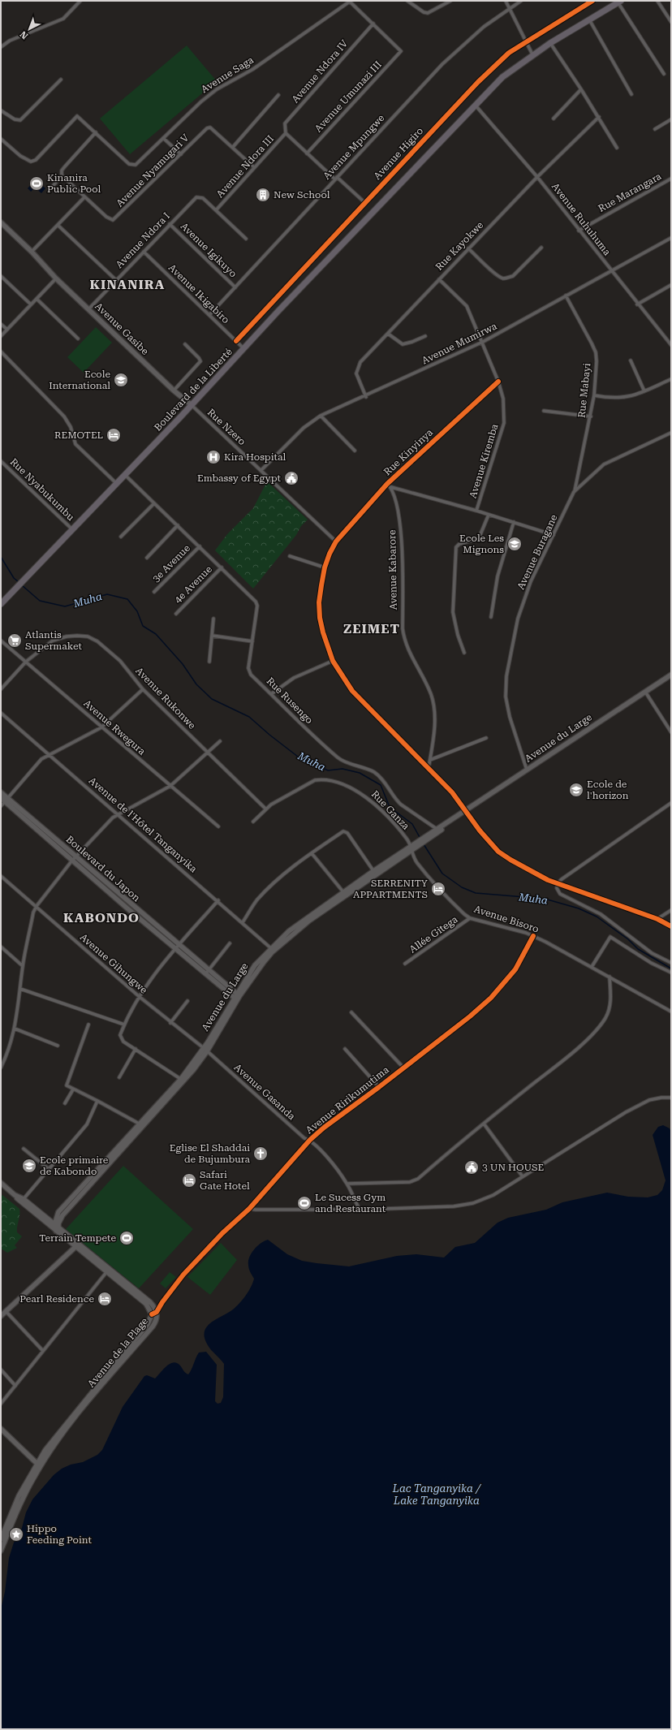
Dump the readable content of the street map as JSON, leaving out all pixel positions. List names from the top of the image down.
{
  "streets": {
    "highway": ["Boulevard de la Liberté"],
    "main road": [
      "Avenue Gasibe",
      "Avenue du Large",
      "Boulevard du Japon",
      "Avenue de la Plage"
    ],
    "street": [
      "Avenue Ndora IV",
      "Avenue Saga",
      "Avenue Umunazi III",
      "Avenue Mpungwe",
      "Avenue Higiro",
      "Avenue Ndora III",
      "Avenue Nyamugari V",
      "Rue Marangara",
      "Avenue Ruhuhuma",
      "Avenue Ndora I",
      "Rue Kayokwe",
      "Avenue Igikuyo",
      "Avenue Ikigabiro",
      "Avenue Mumirwa",
      "Rue Mabayi",
      "Rue Nzero",
      "Rue Kinyinya",
      "Avenue Kiremba",
      "Rue Nyabukumbu",
      "Avenue Buragane",
      "3e Avenue",
      "Avenue Kabarore",
      "4e Avenue",
      "Avenue Rukonwe",
      "Rue Rusengo",
      "Avenue Rwegura",
      "Rue Ganza",
      "Avenue de l'Hôtel Tanganyika",
      "Avenue Bisoro",
      "Allée Gitega",
      "Avenue Gihungwe",
      "Avenue Gasanda",
      "Avenue Ririkumutima"
    ]
  },
  "crossings": [
    ["Avenue Ndora IV", "Avenue Umunazi III"],
    ["Avenue Ndora IV", "Avenue Ndora III"],
    ["Avenue Mpungwe", "Avenue Igikuyo"],
    ["Avenue Mpungwe", "Avenue Ikigabiro"],
    ["Avenue Higiro", "Avenue Ikigabiro"],
    ["Avenue Ndora III", "Avenue Nyamugari V"],
    ["Avenue Ndora III", "Avenue Ndora I"],
    ["Rue Marangara", "Avenue Ruhuhuma"],
    ["Avenue Ruhuhuma", "Rue Kayokwe"],
    ["Avenue Ruhuhuma", "Avenue Mumirwa"],
    ["Avenue Ruhuhuma", "Boulevard de la Liberté"],
    ["Avenue Ndora I", "Avenue Igikuyo"],
    ["Avenue Ndora I", "Avenue Ikigabiro"],
    ["Avenue Ndora I", "Avenue Gasibe"],
    ["Rue Kayokwe", "Avenue Mumirwa"],
    ["Rue Kayokwe", "Avenue Kiremba"],
    ["Avenue Ikigabiro", "Boulevard de la Liberté"],
    ["Avenue Gasibe", "Boulevard de la Liberté"],
    ["Avenue Gasibe", "Rue Nzero"],
    ["Avenue Mumirwa", "Rue Mabayi"],
    ["Avenue Mumirwa", "Rue Nzero"],
    ["Avenue Mumirwa", "Avenue Kiremba"],
    ["Boulevard de la Liberté", "Rue Nzero"],
    ["Boulevard de la Liberté", "Rue Nyabukumbu"],
    ["Boulevard de la Liberté", "Rue Rusengo"],
    ["Rue Mabayi", "Avenue Buragane"],
    ["Rue Nzero", "Rue Kinyinya"],
    ["Rue Kinyinya", "Avenue Kiremba"],
    ["Rue Kinyinya", "Avenue Kabarore"],
    ["Rue Kinyinya", "Avenue du Large"],
    ["Avenue Buragane", "Avenue du Large"],
    ["3e Avenue", "Rue Rusengo"],
    ["4e Avenue", "Rue Rusengo"],
    ["Avenue Rukonwe", "Avenue Rwegura"],
    ["Avenue Rukonwe", "Rue Ganza"],
    ["Rue Rusengo", "Avenue du Large"],
    ["Avenue du Large", "Rue Ganza"],
    ["Avenue du Large", "Avenue de l'Hôtel Tanganyika"],
    ["Avenue du Large", "Boulevard du Japon"],
    ["Avenue du Large", "Avenue Bisoro"],
    ["Avenue du Large", "Avenue Gihungwe"],
    ["Avenue du Large", "Avenue Gasanda"],
    ["Avenue du Large", "Avenue de la Plage"],
    ["Rue Ganza", "Avenue Bisoro"],
    ["Avenue Bisoro", "Allée Gitega"],
    ["Avenue Bisoro", "Avenue Ririkumutima"],
    ["Avenue Gihungwe", "Avenue Gasanda"],
    ["Avenue Gasanda", "Avenue Ririkumutima"],
    ["Avenue Ririkumutima", "Avenue de la Plage"]
  ],
  "districts": ["KINANIRA", "ZEIMET", "KABONDO"],
  "water": ["Muha", "Lac Tanganyika / Lake Tanganyika"],
  "places": {
    "sports": ["Kinanira Public Pool", "Le Sucess Gym and Restaurant", "Terrain Tempete"],
    "building": ["New School"],
    "school or university": [
      "Ecole International",
      "Ecole Les Mignons",
      "Ecole de l'horizon",
      "Ecole primaire de Kabondo"
    ],
    "hotel": [
      "REMOTEL",
      "SERRENITY APPARTMENTS",
      "Safari Gate Hotel",
      "Pearl Residence"
    ],
    "hospital": ["Kira Hospital"],
    "public building": ["Embassy of Egypt", "3 UN HOUSE"],
    "supermarket": ["Atlantis Supermaket"],
    "church": ["Eglise El Shaddai de Bujumbura"],
    "place": ["Hippo Feeding Point"]
  },
  "north": "bottom left"
}
